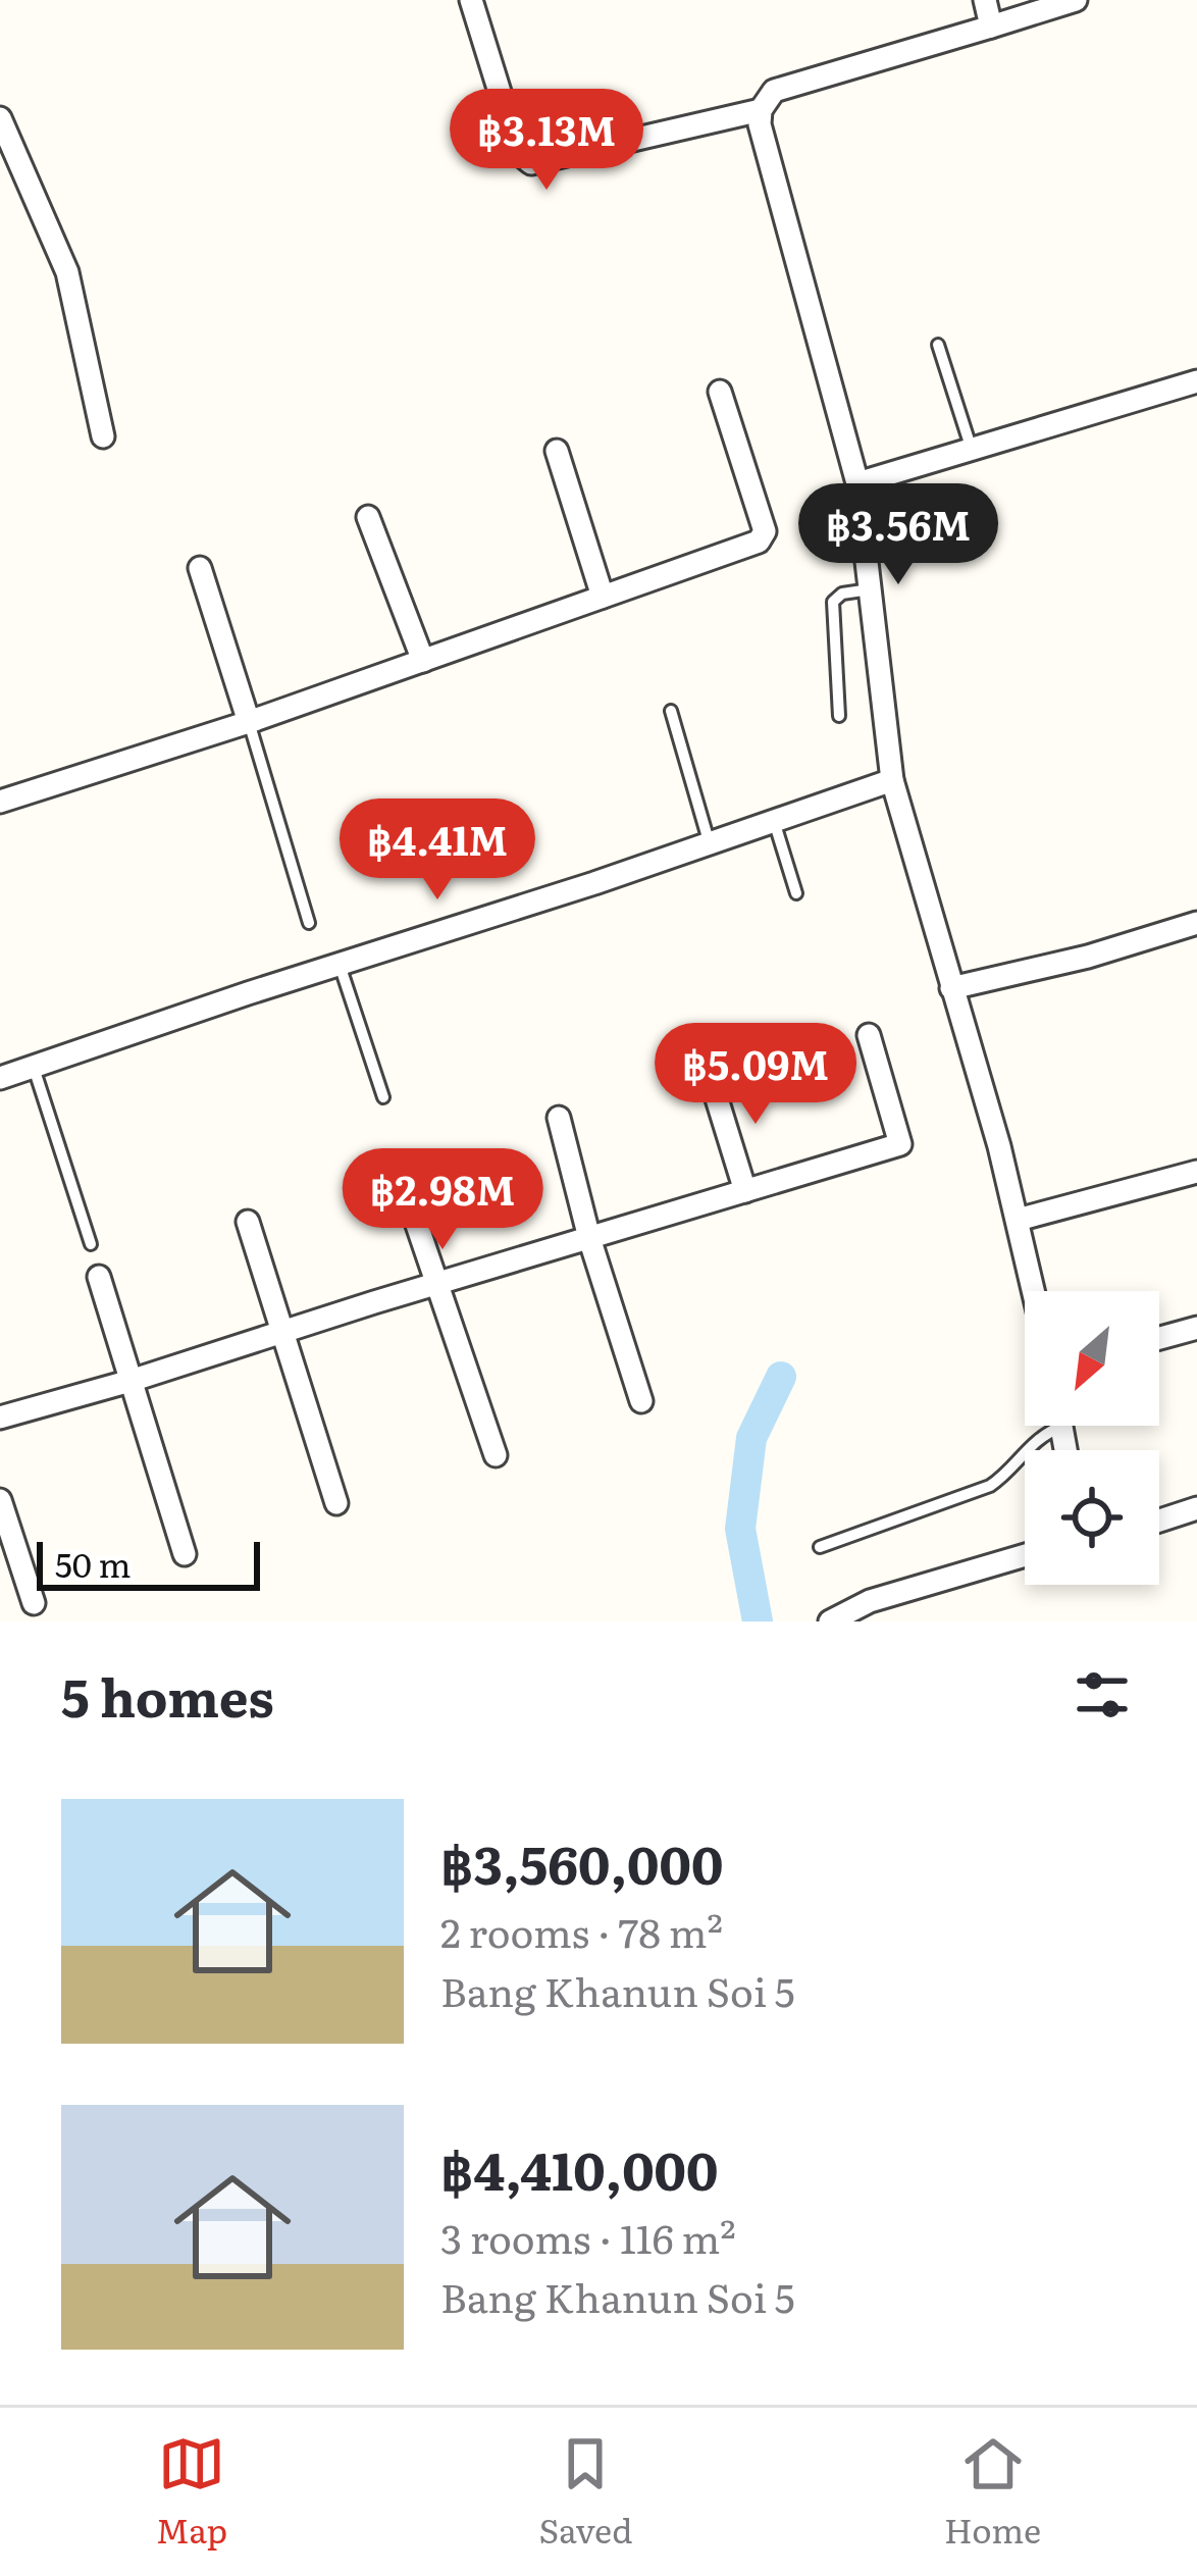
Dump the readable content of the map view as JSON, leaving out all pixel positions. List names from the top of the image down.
{
  "scale_bar": "50 m",
  "north": "bottom left",
  "page": {
    "price": [
      "฿3.13M",
      "฿3.56M",
      "฿4.41M",
      "฿5.09M",
      "฿2.98M"
    ],
    "scale": "50 m",
    "heading": "5 homes",
    "list": [
      {
        "name": "฿3,560,000",
        "note": "2 rooms · 78 m² · Bang Khanun Soi 5"
      },
      {
        "name": "฿4,410,000",
        "note": "3 rooms · 116 m² · Bang Khanun Soi 5"
      }
    ],
    "tabs": ["Map", "Saved", "Home"]
  }
}
